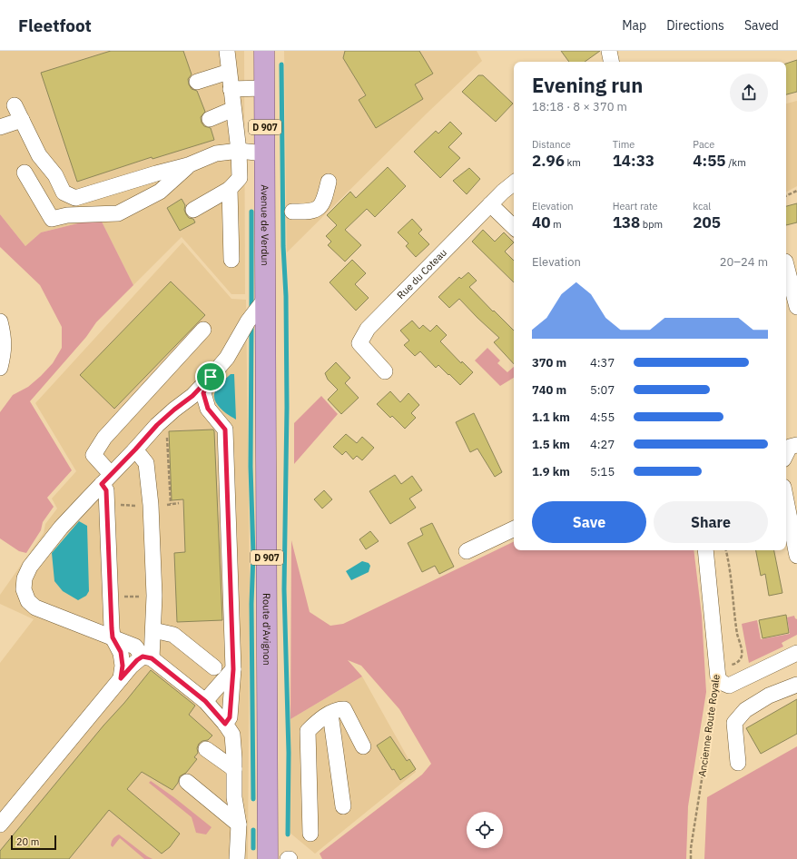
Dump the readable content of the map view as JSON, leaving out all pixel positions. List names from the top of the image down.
{
  "streets": {
    "main road": ["D 907", "Avenue de Verdun", "Route d'Avignon"],
    "street": ["Rue du Coteau", "Ancienne Route Royale"]
  },
  "crossings": [
    ["Avenue de Verdun", "Route d'Avignon"]
  ],
  "scale_bar": "20 m",
  "page": {
    "header": "Fleetfoot",
    "nav": ["Map", "Directions", "Saved"],
    "heading": ["Evening run", "18:18 · 8 × 370 m"],
    "stats": [
      ["Distance", "2.96 km"],
      ["Time", "14:33"],
      ["Pace", "4:55 /km"],
      ["Elevation", "40 m"],
      ["Heart rate", "138 bpm"],
      ["kcal", "205"]
    ],
    "chart": ["Elevation", "20–24 m"],
    "list": [
      {
        "name": "370 m",
        "note": "4:37"
      },
      {
        "name": "740 m",
        "note": "5:07"
      },
      {
        "name": "1.1 km",
        "note": "4:55"
      },
      {
        "name": "1.5 km",
        "note": "4:27"
      },
      {
        "name": "1.9 km",
        "note": "5:15"
      }
    ],
    "buttons": ["Save", "Share"],
    "scale": "20 m"
  }
}
